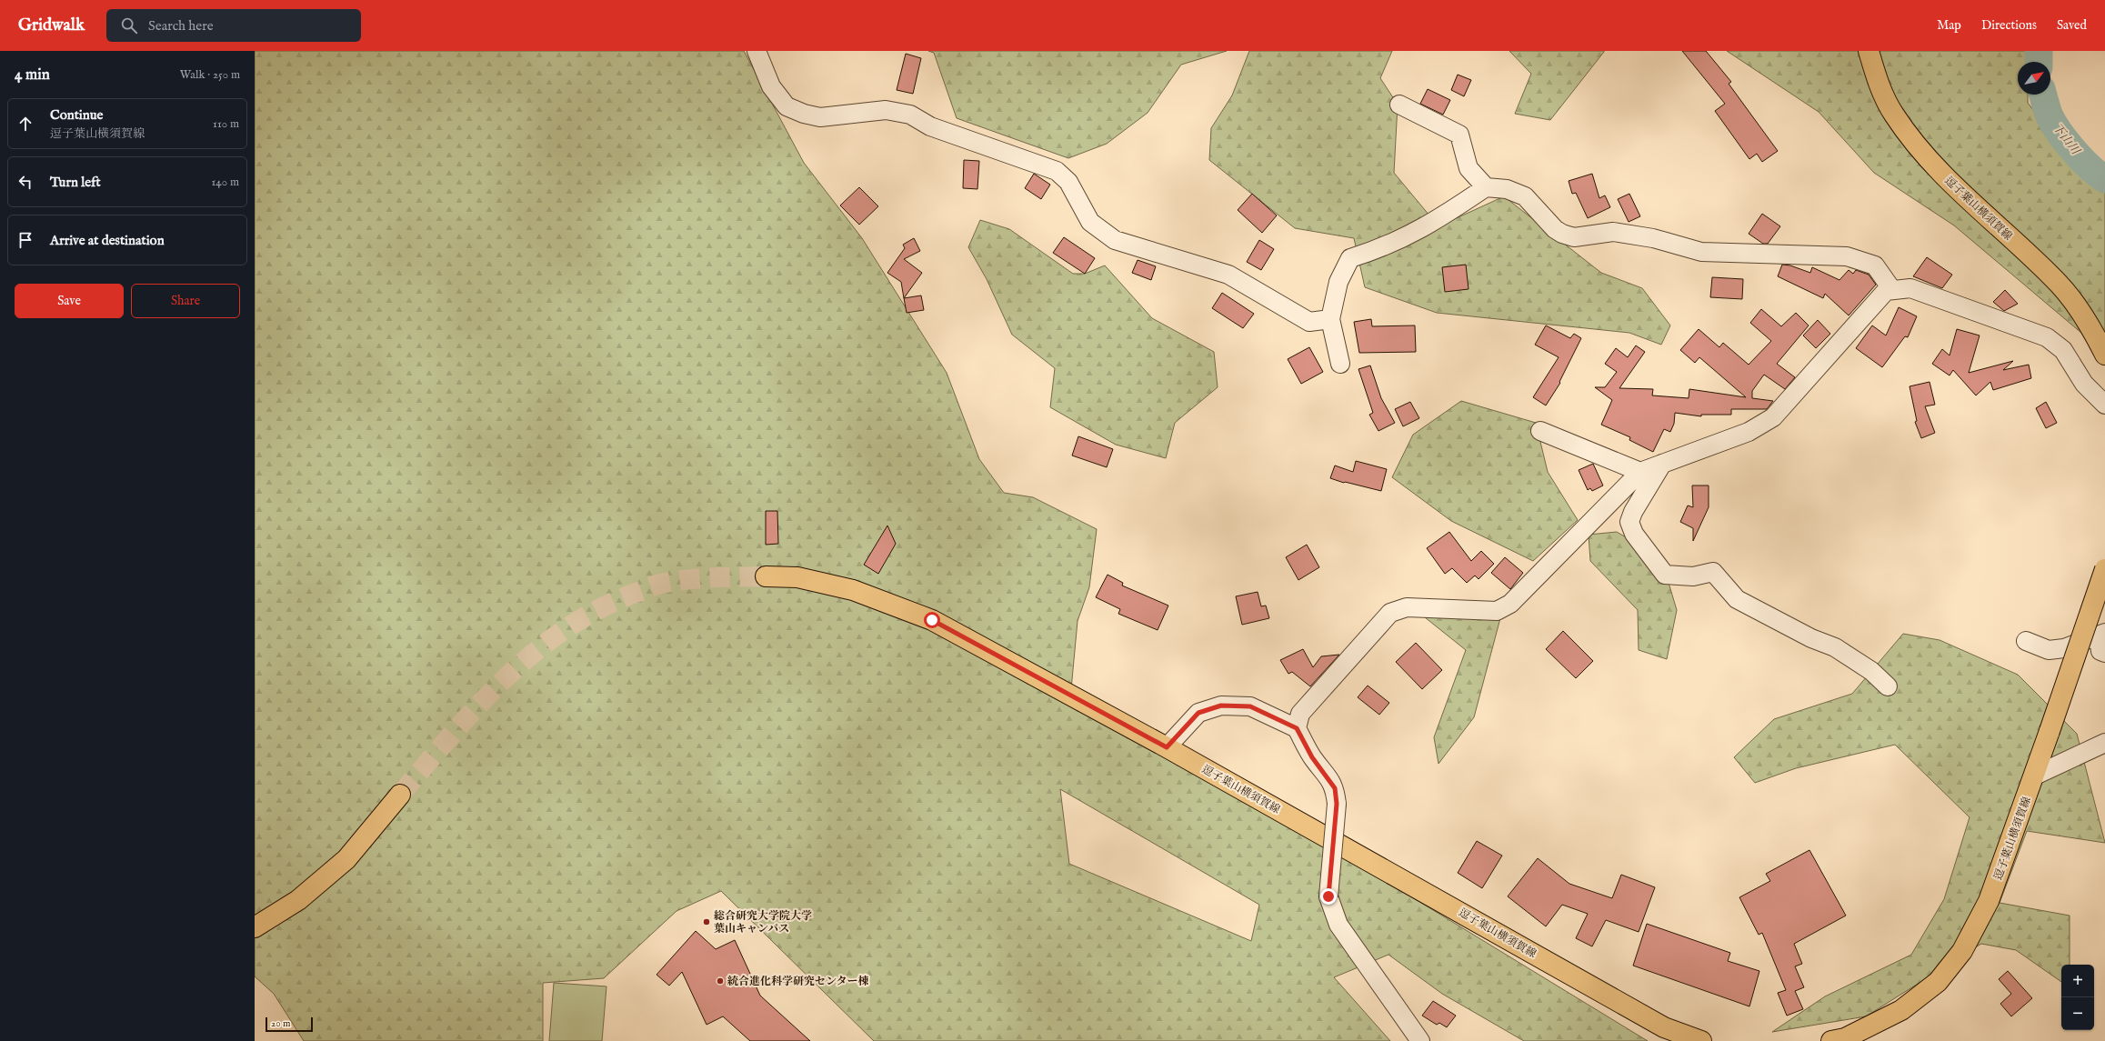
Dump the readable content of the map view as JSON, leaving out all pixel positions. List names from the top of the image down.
{
  "streets": {
    "main road": ["逗子葉山横須賀線"]
  },
  "water": ["下山川"],
  "places": ["総合研究大学院大学 葉山キャンパス", "統合進化科学研究センター棟"],
  "scale_bar": "20 m",
  "north": "top right",
  "page": {
    "header": "Gridwalk",
    "search": "Search here",
    "nav": ["Map", "Directions", "Saved"],
    "heading": ["4 min", "Walk · 250 m"],
    "list": [
      ["Continue", "逗子葉山横須賀線", "110 m"],
      ["Turn left", "140 m"],
      "Arrive at destination"
    ],
    "buttons": ["Save", "Share"],
    "map_buttons": ["+", "−"],
    "scale": "20 m"
  }
}
